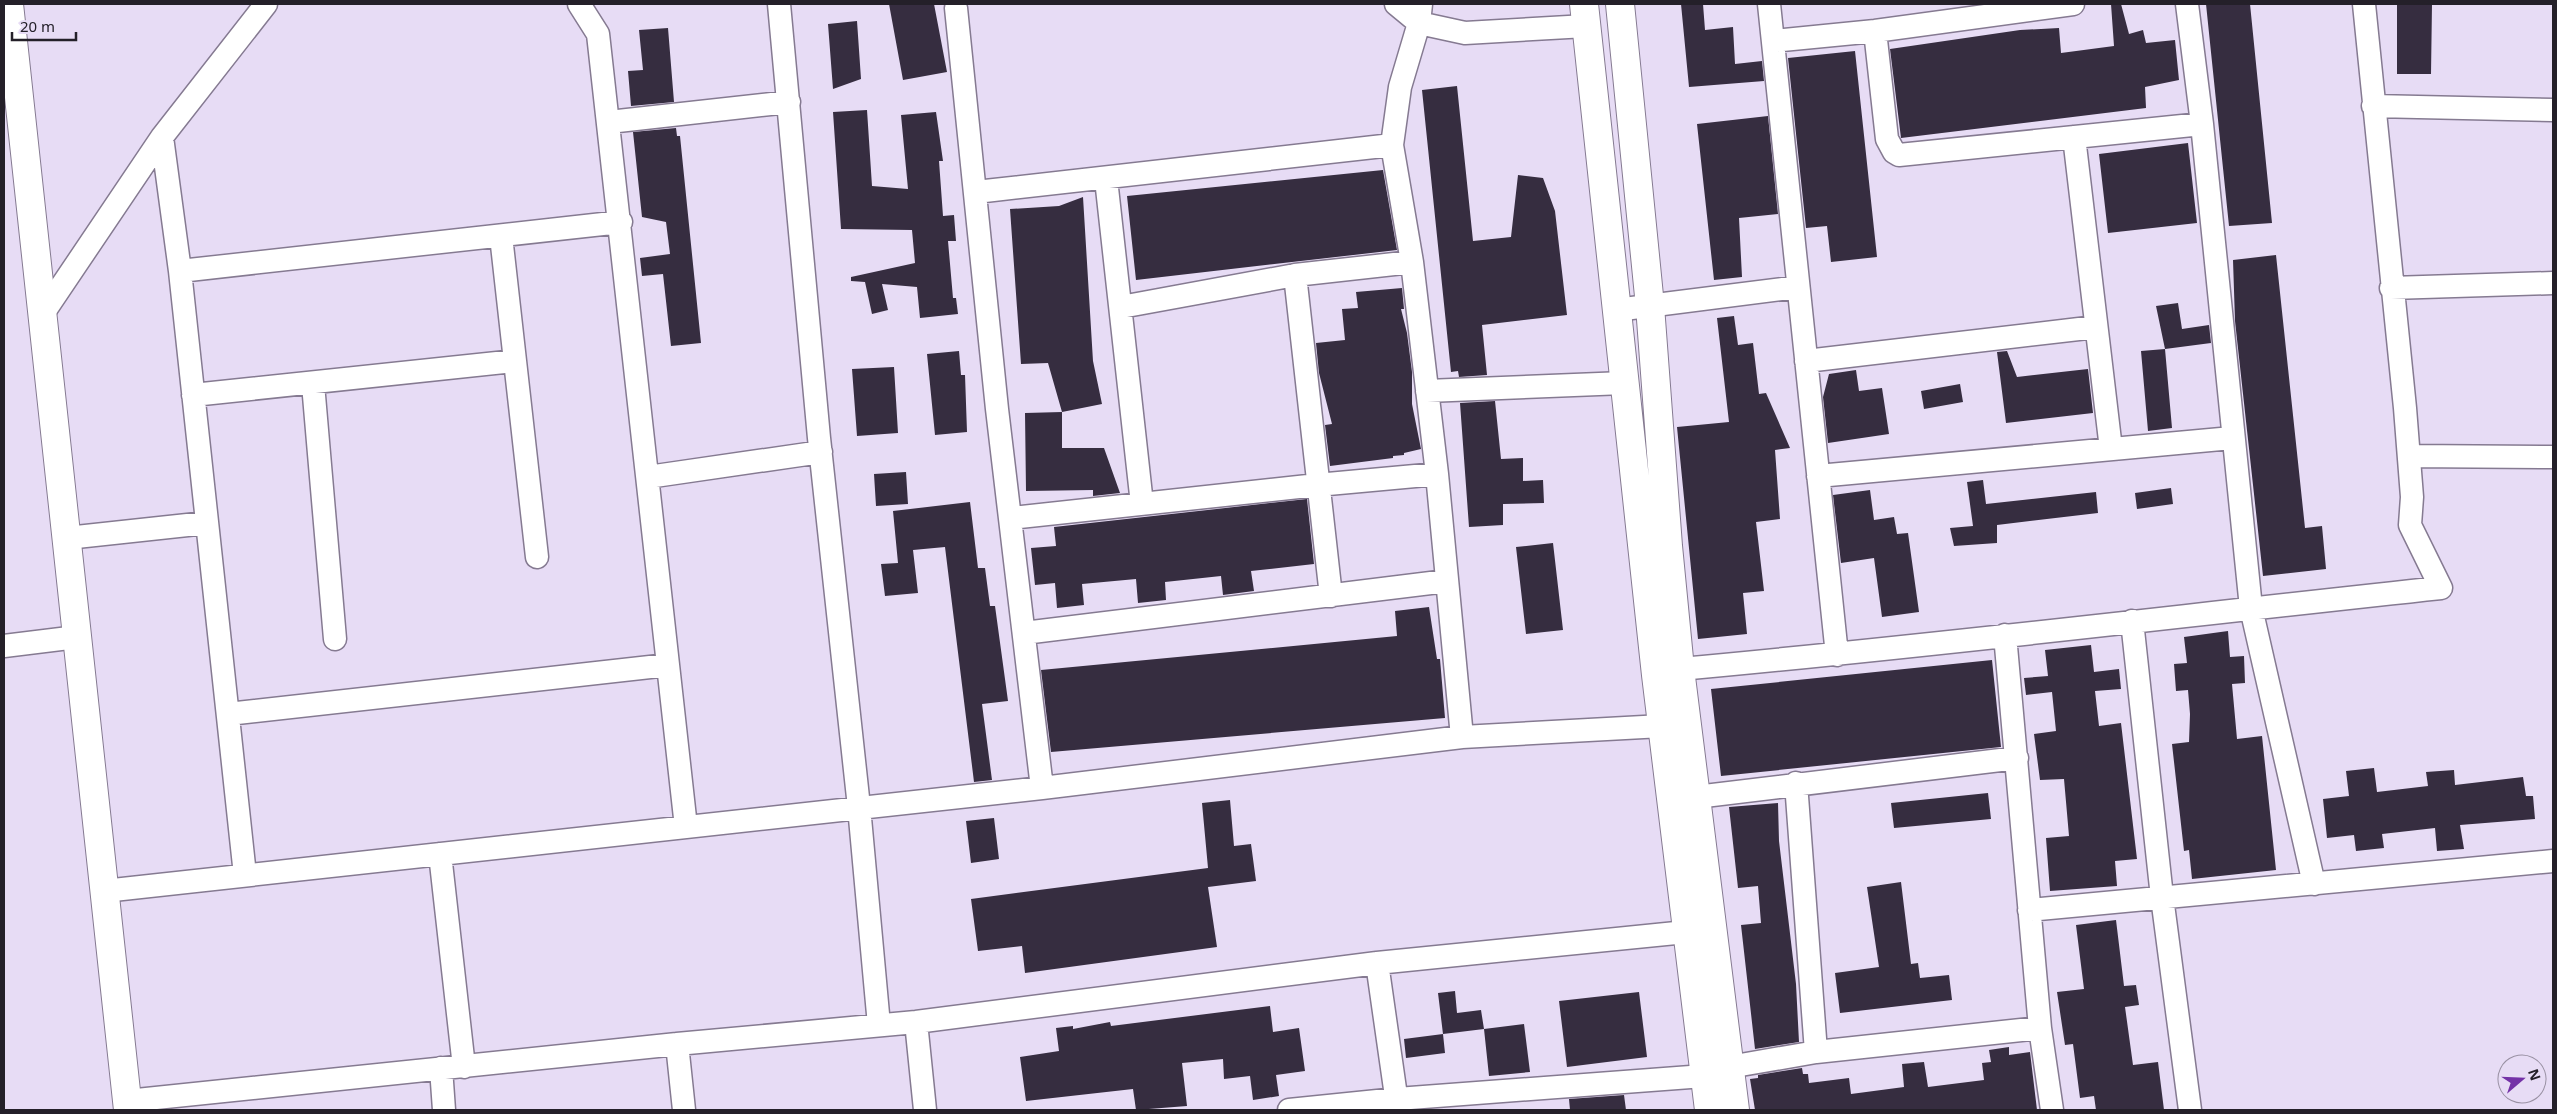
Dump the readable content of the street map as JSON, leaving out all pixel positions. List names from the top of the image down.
{
  "scale_bar": "20 m",
  "north": "right"
}
